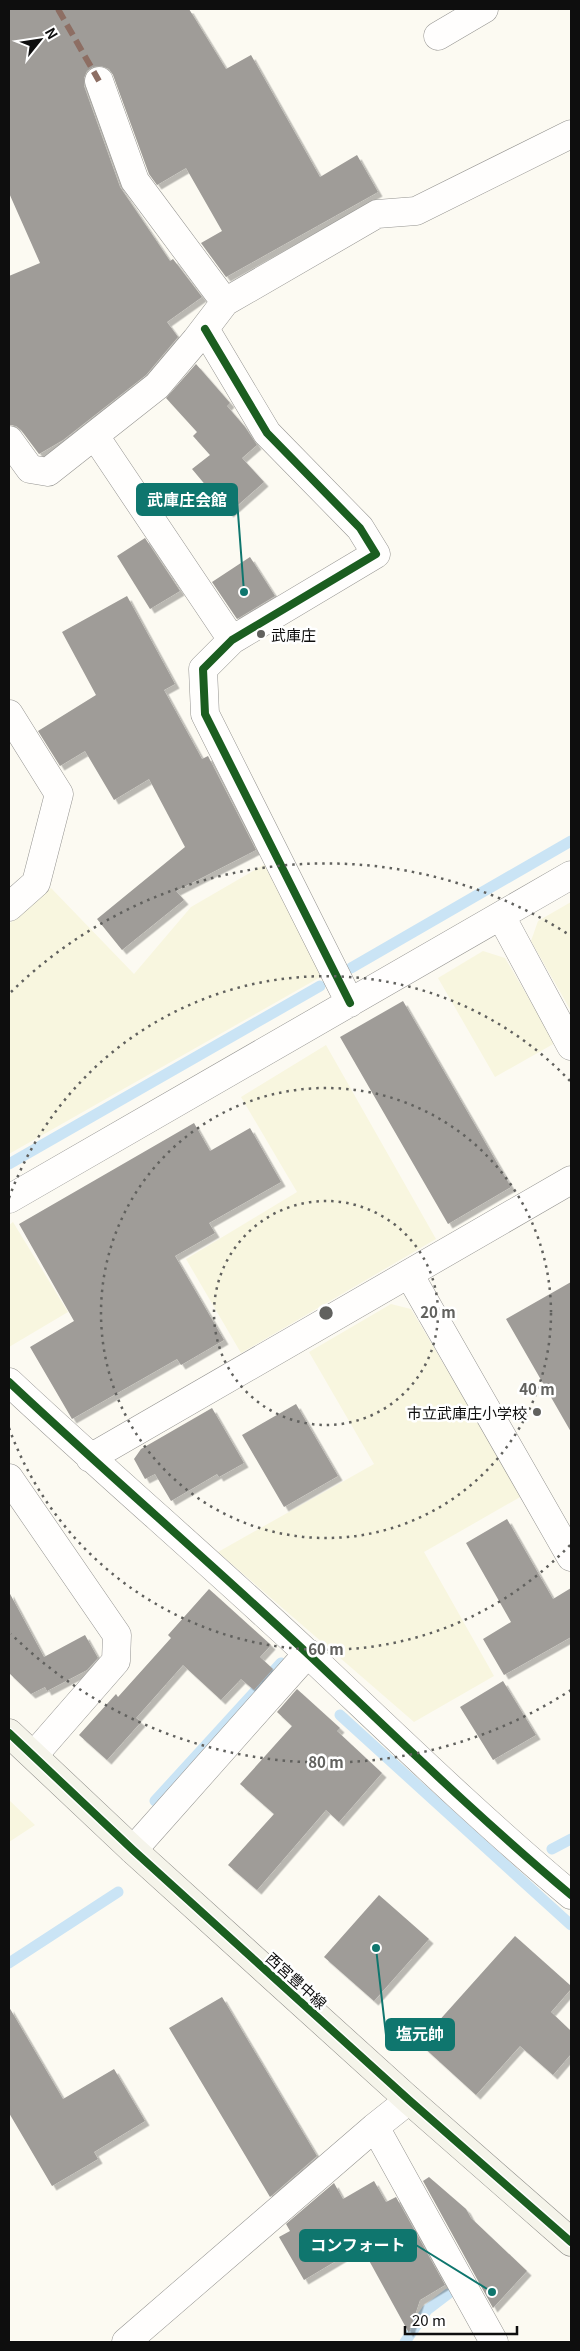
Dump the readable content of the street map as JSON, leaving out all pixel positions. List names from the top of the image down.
{
  "streets": {
    "main road": ["西宮豊中線"]
  },
  "places": [
    "武庫庄会館",
    "武庫庄",
    "市立武庫庄小学校",
    "塩元帥",
    "コンフォート"
  ],
  "scale_bar": "20 m",
  "north": "top right",
  "rings": [
    "20 m",
    "40 m",
    "60 m",
    "80 m"
  ]
}
